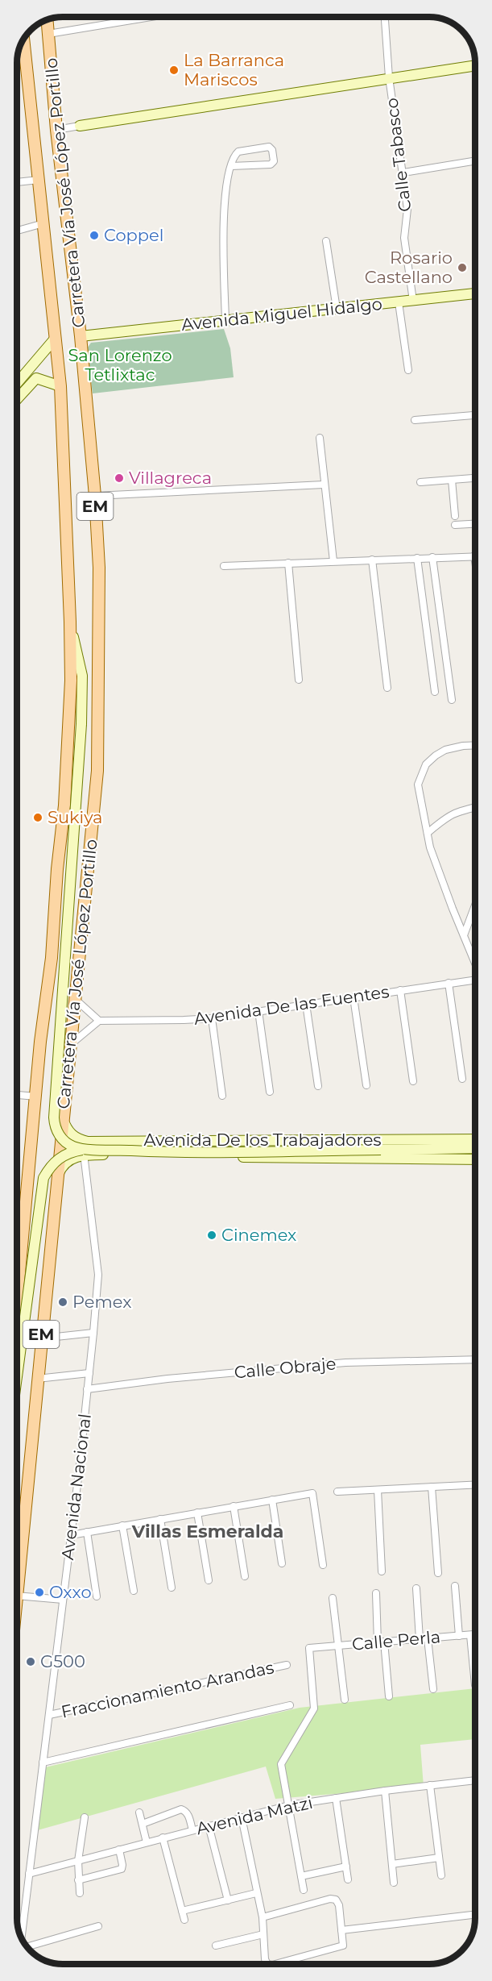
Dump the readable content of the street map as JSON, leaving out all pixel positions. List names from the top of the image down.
{
  "streets": {
    "main road": [
      "Carretera Vía José López Portillo",
      "Avenida Miguel Hidalgo",
      "EM",
      "Avenida De los Trabajadores"
    ],
    "street": [
      "Calle Tabasco",
      "Avenida De las Fuentes",
      "Calle Obraje",
      "Avenida Nacional",
      "Calle Perla",
      "Fraccionamiento Arandas",
      "Avenida Matzi"
    ]
  },
  "crossings": [
    ["Calle Tabasco", "Avenida Miguel Hidalgo"],
    ["Carretera Vía José López Portillo", "Avenida Miguel Hidalgo"],
    ["Carretera Vía José López Portillo", "Avenida De los Trabajadores"],
    ["Avenida De los Trabajadores", "Avenida Nacional"],
    ["Calle Obraje", "Avenida Nacional"],
    ["Avenida Nacional", "Fraccionamiento Arandas"],
    ["Avenida Nacional", "Avenida Matzi"],
    ["Calle Perla", "Avenida Matzi"]
  ],
  "districts": ["Villas Esmeralda"],
  "parks": ["San Lorenzo Tetlixtac"],
  "places": [
    "La Barranca Mariscos",
    "Coppel",
    "Rosario Castellano",
    "Villagreca",
    "Sukiya",
    "Cinemex",
    "Pemex",
    "Oxxo",
    "G500"
  ]
}
